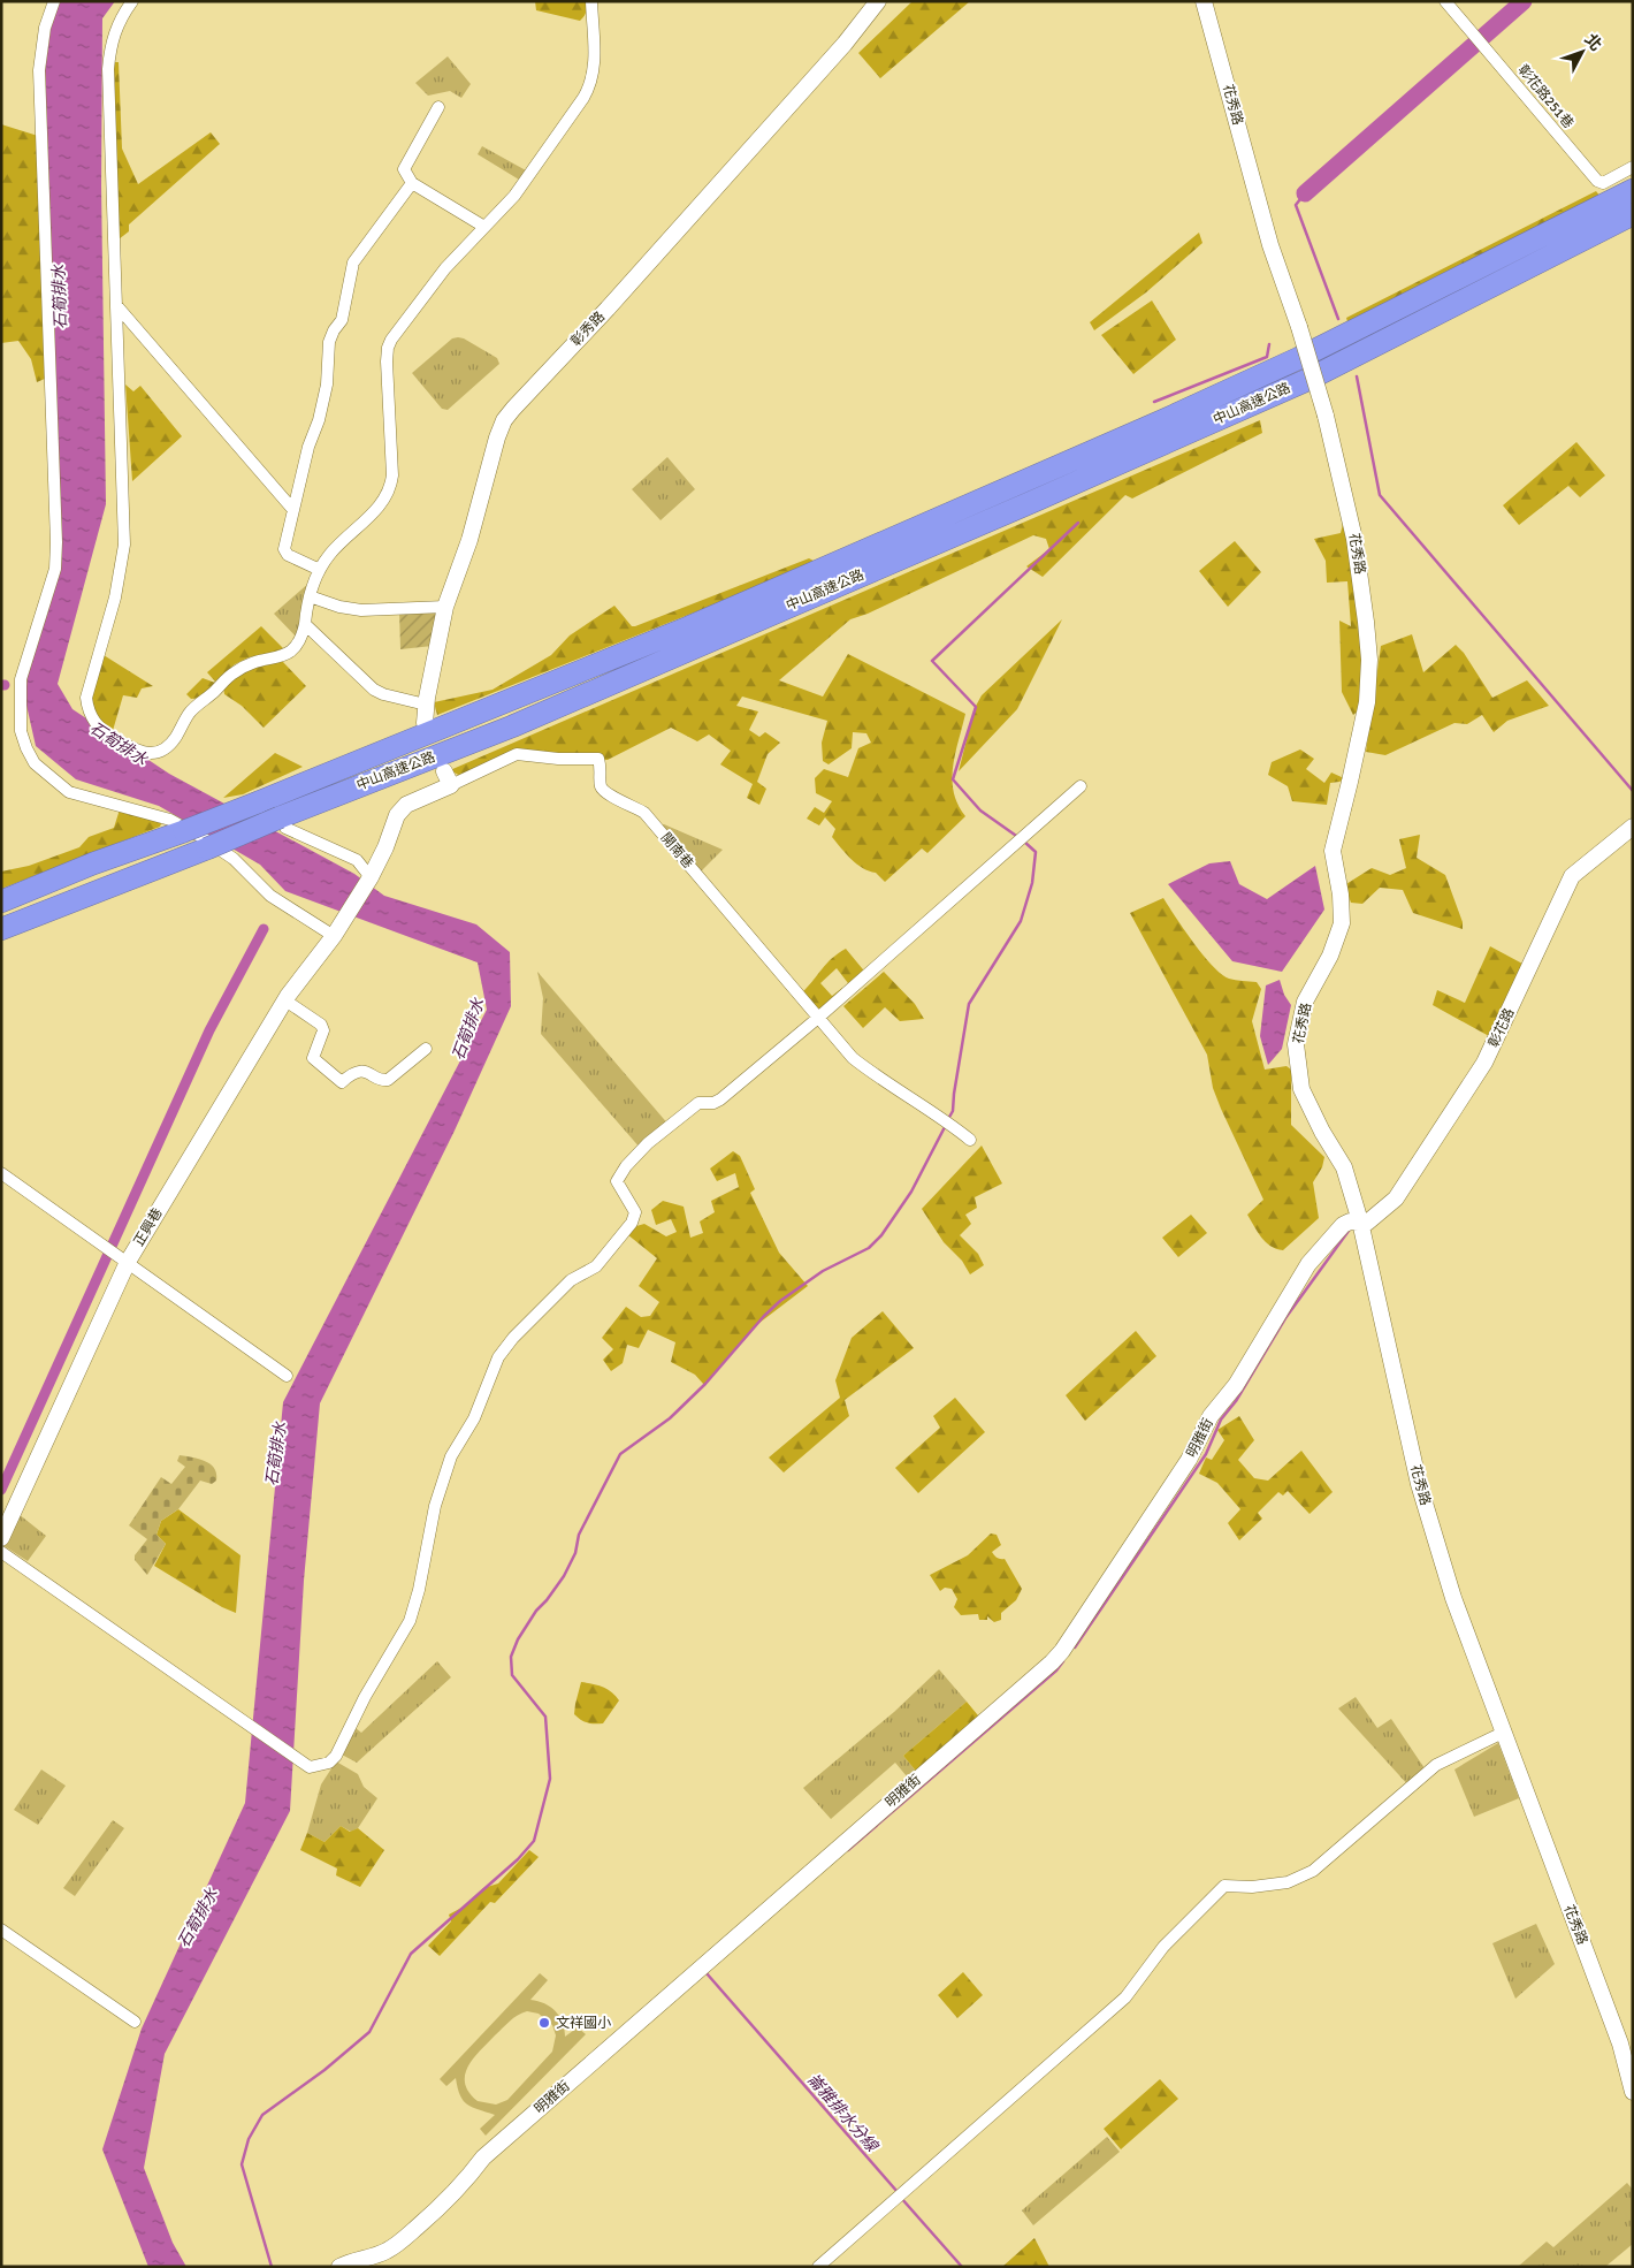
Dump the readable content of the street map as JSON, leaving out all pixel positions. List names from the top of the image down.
{
  "streets": {
    "highway": ["中山高速公路"],
    "street": [
      "彰花路251巷",
      "花秀路",
      "彰秀路",
      "開南巷",
      "彰花路",
      "正興巷",
      "明雅街"
    ]
  },
  "crossings": [
    ["花秀路", "彰花路"],
    ["花秀路", "明雅街"],
    ["開南巷", "正興巷"],
    ["彰花路", "明雅街"]
  ],
  "water": ["石筍排水", "崙雅排水分線"],
  "places": ["文祥國小"],
  "north": "top right"
}
